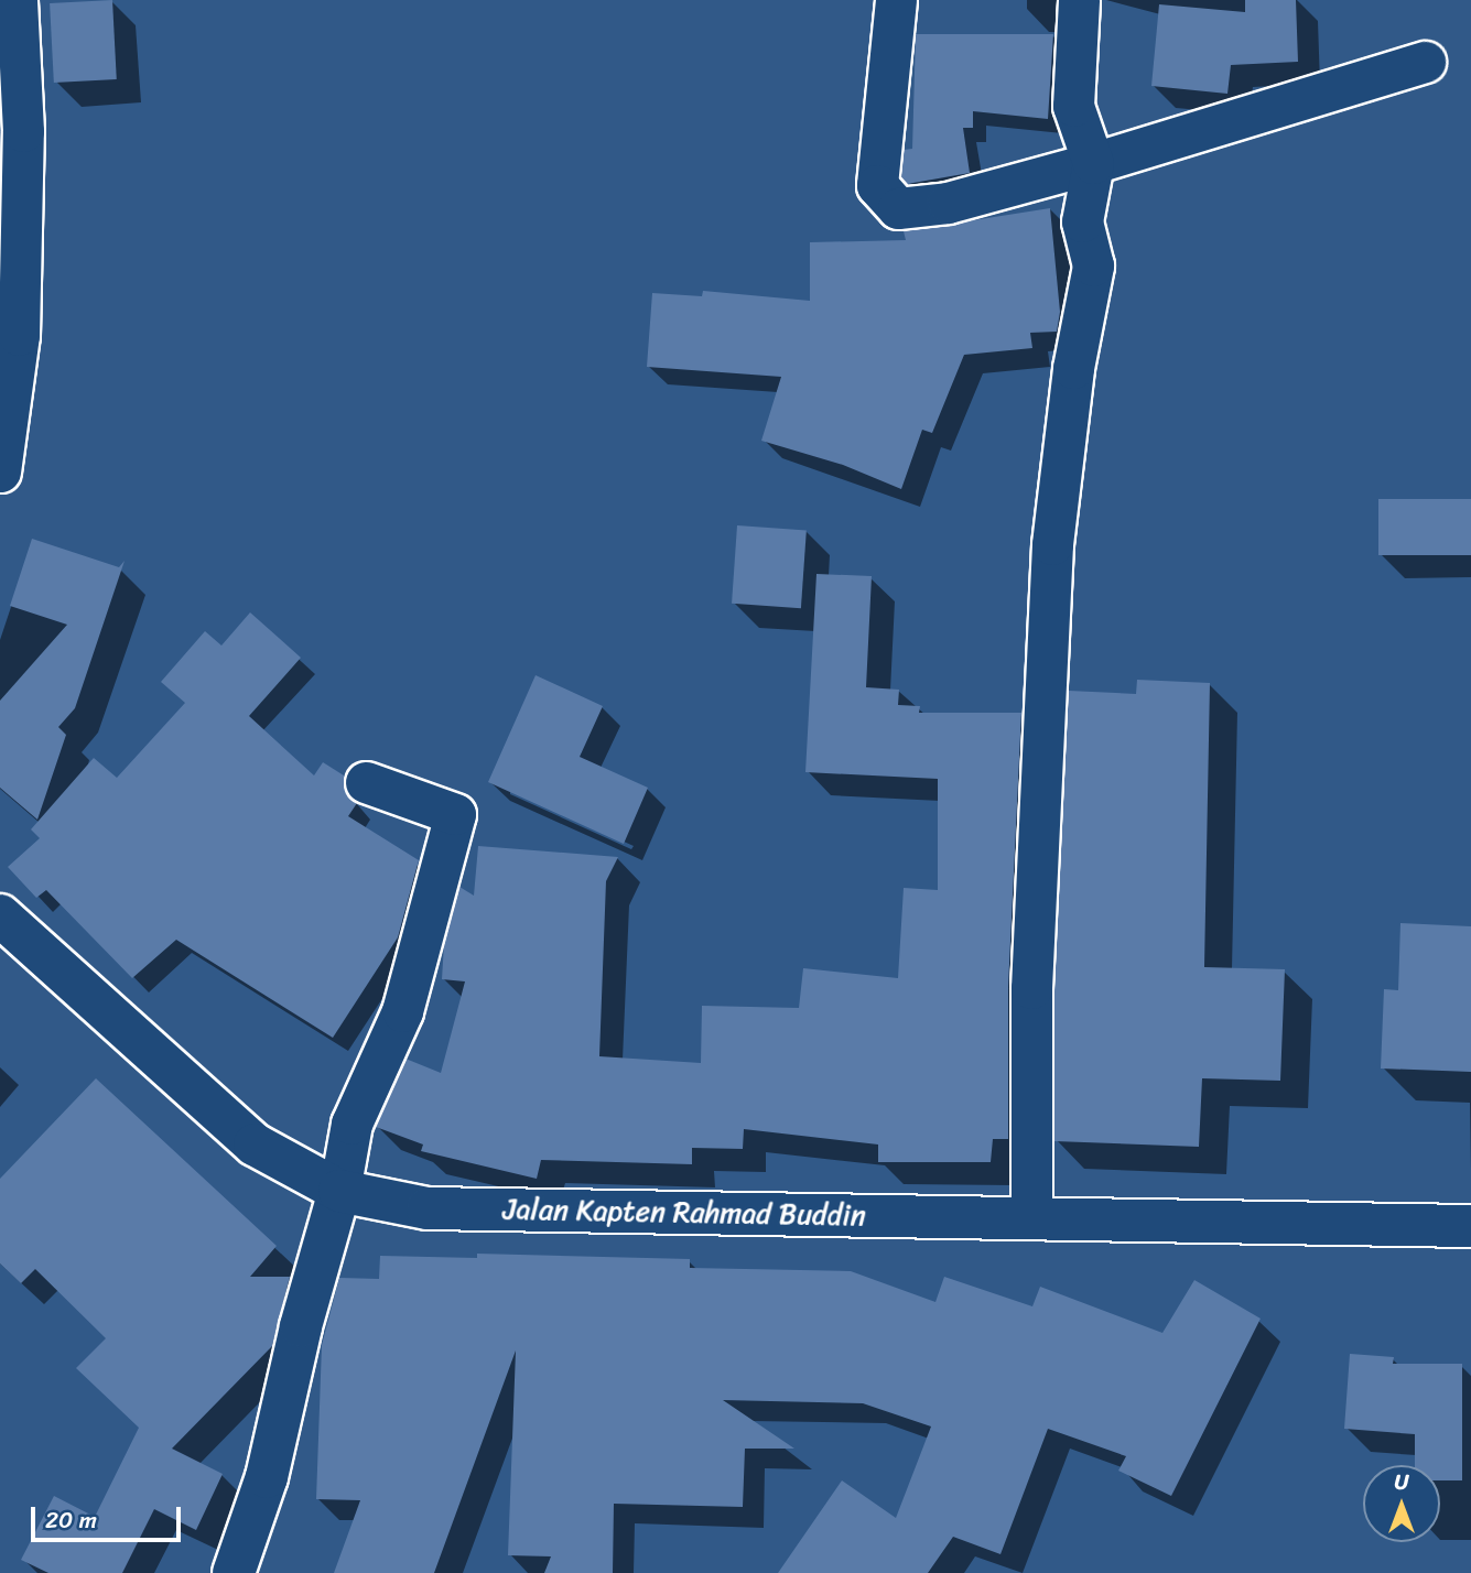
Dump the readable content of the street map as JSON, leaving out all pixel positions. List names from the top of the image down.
{
  "streets": {
    "main road": ["Jalan Kapten Rahmad Buddin"]
  },
  "scale_bar": "20 m",
  "north": "top"
}
